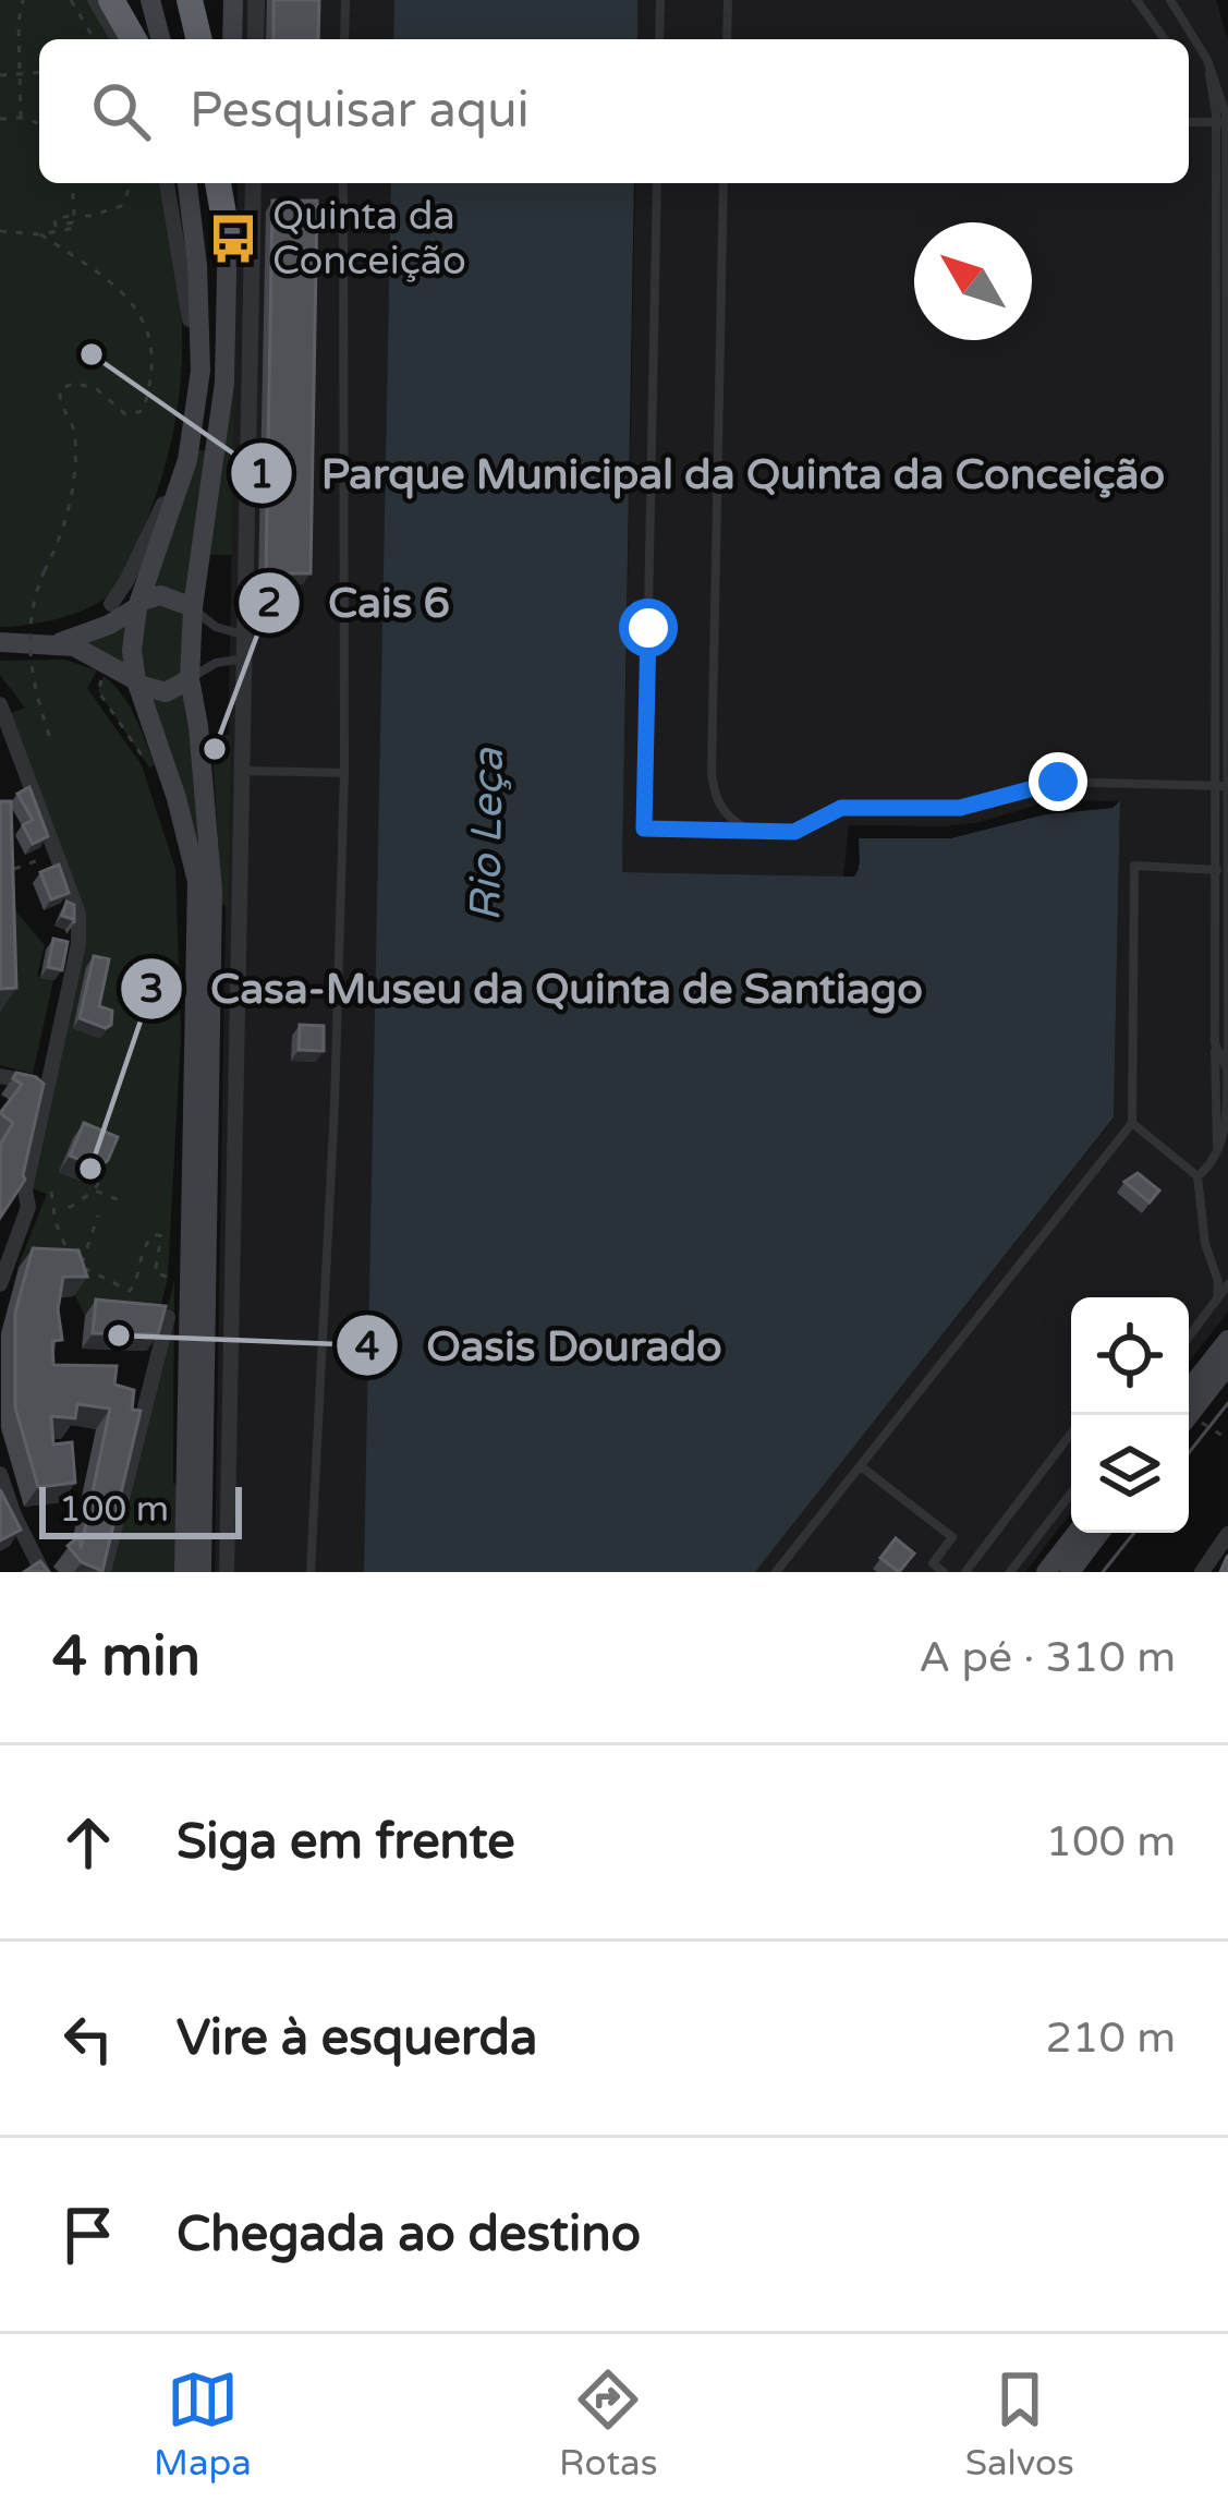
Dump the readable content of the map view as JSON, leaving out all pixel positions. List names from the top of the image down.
{
  "water": ["Rio Leça"],
  "places": {
    "bus stop": ["Quinta da Conceição"],
    "other": [
      "Parque Municipal da Quinta da Conceição",
      "Cais 6",
      "Casa-Museu da Quinta de Santiago",
      "Oasis Dourado"
    ]
  },
  "scale_bar": "100 m",
  "north": "top left",
  "page": {
    "search": "Pesquisar aqui",
    "scale": "100 m",
    "heading": ["4 min", "A pé · 310 m"],
    "list": [
      ["Siga em frente", "100 m"],
      ["Vire à esquerda", "210 m"],
      "Chegada ao destino"
    ],
    "nav": ["Mapa", "Rotas", "Salvos"]
  }
}
